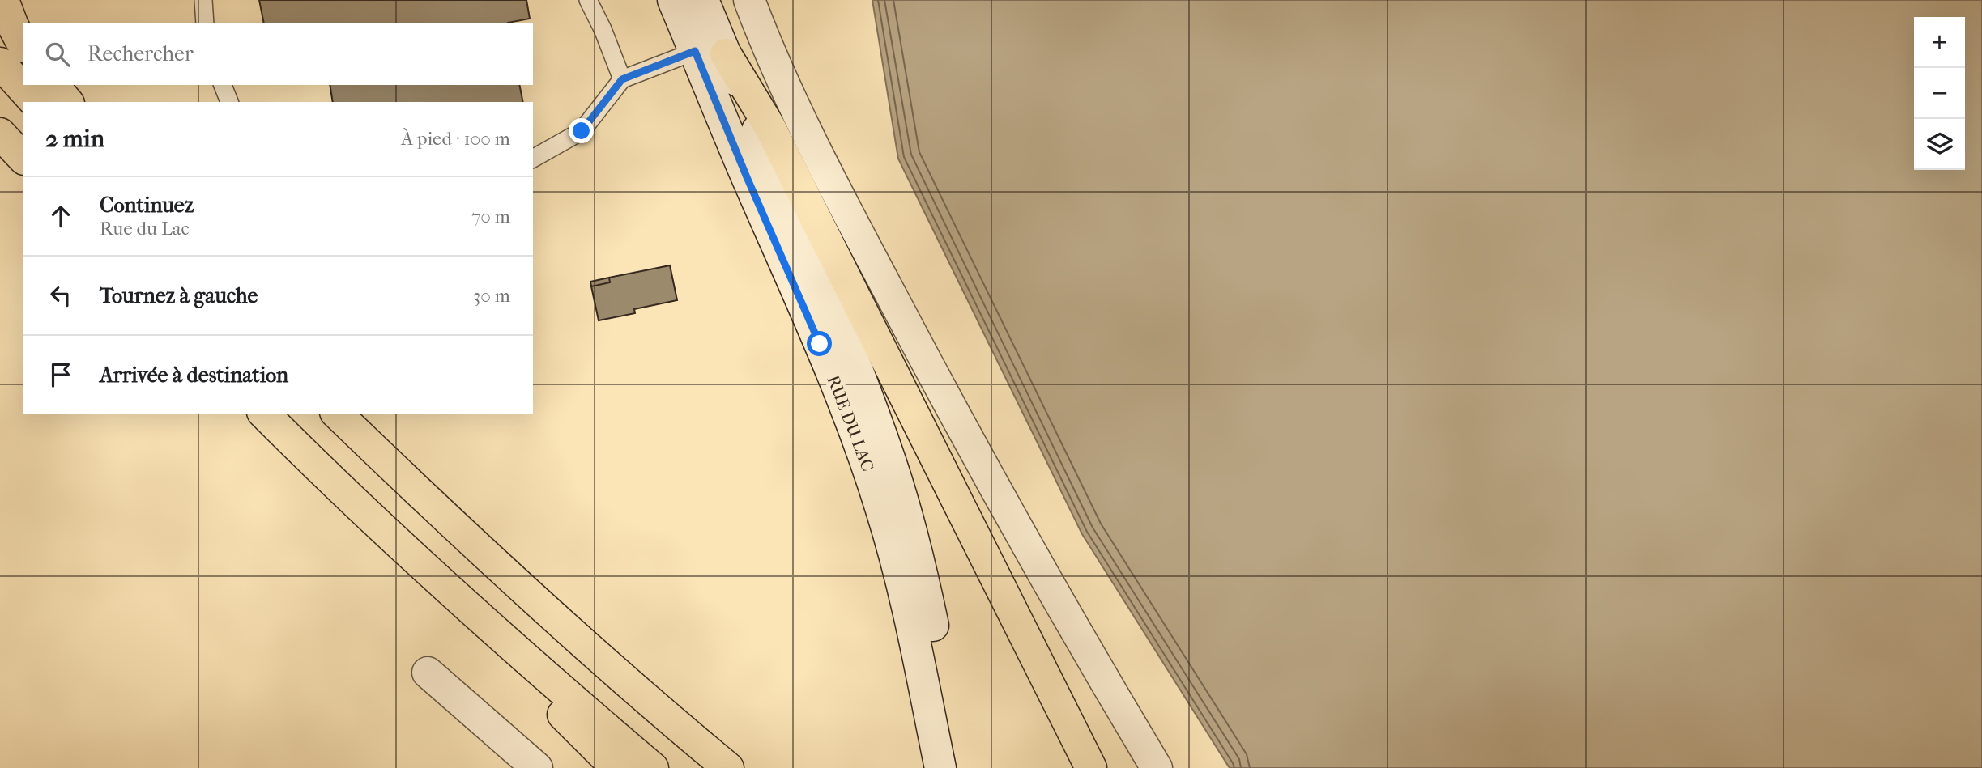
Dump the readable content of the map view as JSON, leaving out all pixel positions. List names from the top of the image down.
{
  "streets": {
    "street": ["RUE DU LAC"]
  },
  "page": {
    "map_buttons": ["+", "−"],
    "search": "Rechercher",
    "heading": ["2 min", "À pied · 100 m"],
    "list": [
      ["Continuez", "Rue du Lac", "70 m"],
      ["Tournez à gauche", "30 m"],
      "Arrivée à destination"
    ]
  }
}
